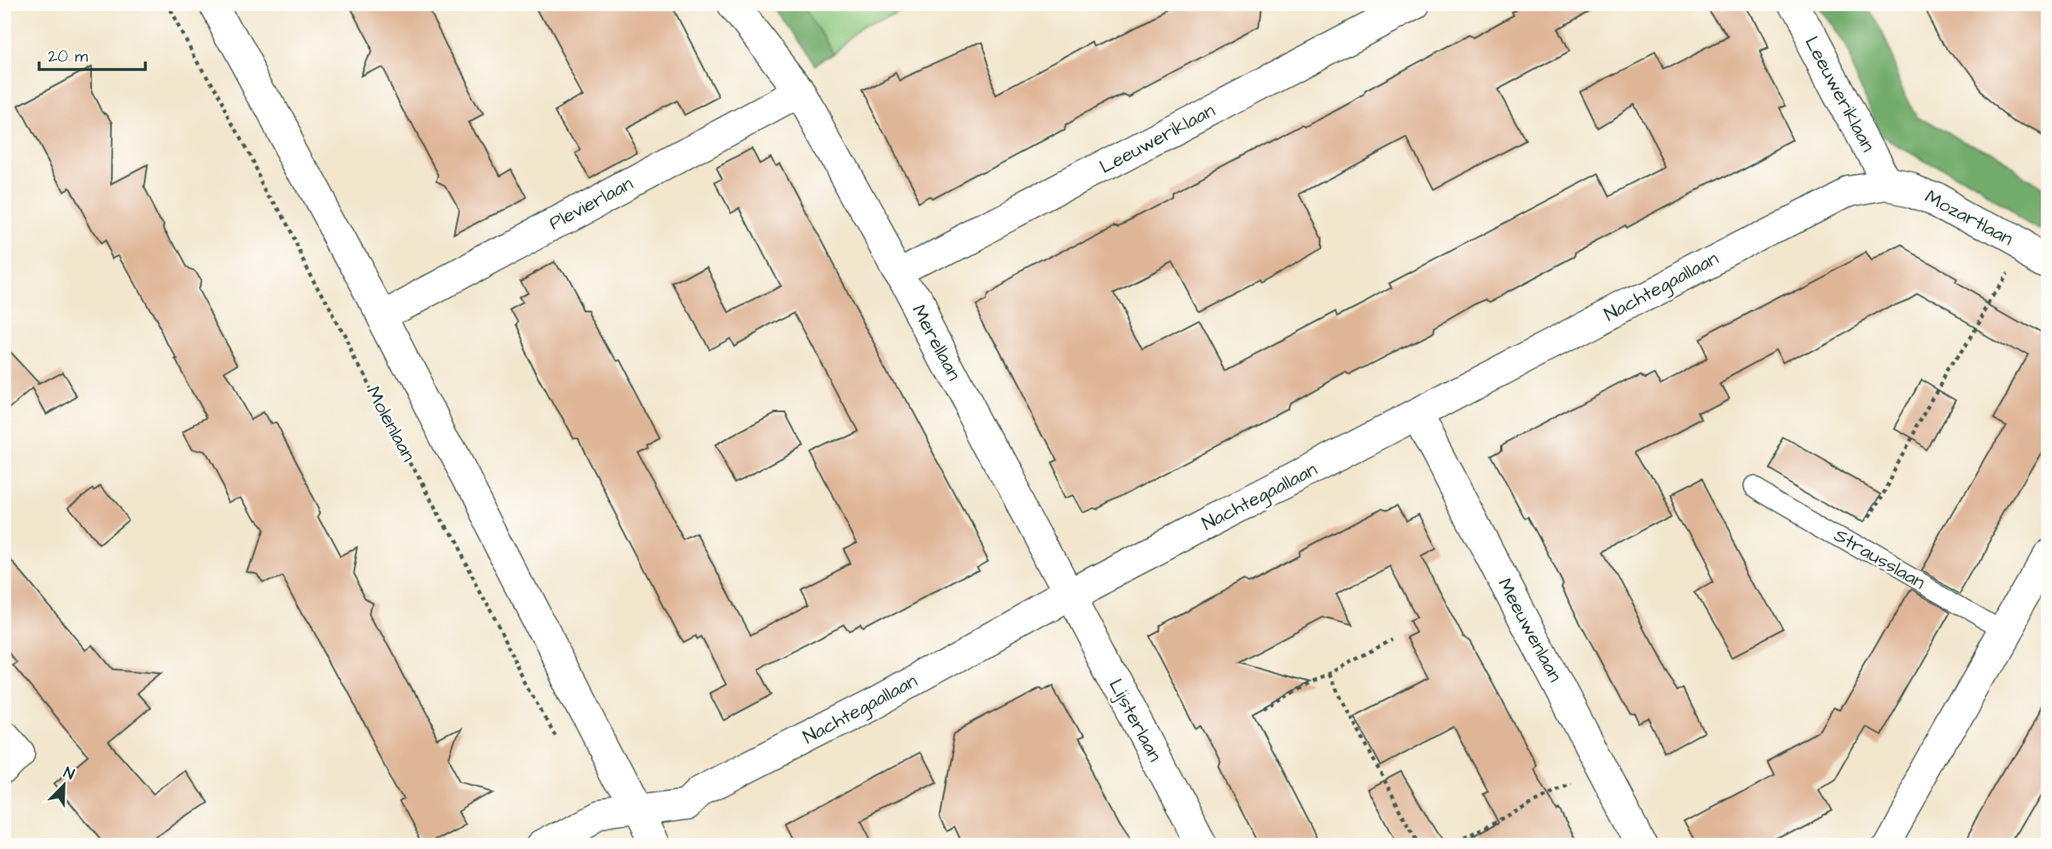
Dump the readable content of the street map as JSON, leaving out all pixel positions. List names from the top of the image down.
{
  "streets": {
    "street": [
      "Leeuweriklaan",
      "Plevierlaan",
      "Mozartlaan",
      "Nachtegaallaan",
      "Merellaan",
      "Molenlaan",
      "Meeuwenlaan",
      "Lijsterlaan"
    ],
    "lane": ["Strausslaan"]
  },
  "crossings": [
    ["Leeuweriklaan", "Mozartlaan"],
    ["Leeuweriklaan", "Nachtegaallaan"],
    ["Leeuweriklaan", "Merellaan"],
    ["Plevierlaan", "Merellaan"],
    ["Plevierlaan", "Molenlaan"],
    ["Mozartlaan", "Nachtegaallaan"],
    ["Nachtegaallaan", "Merellaan"],
    ["Nachtegaallaan", "Molenlaan"],
    ["Nachtegaallaan", "Meeuwenlaan"],
    ["Nachtegaallaan", "Lijsterlaan"],
    ["Merellaan", "Lijsterlaan"]
  ],
  "scale_bar": "20 m",
  "north": "top right"
}
